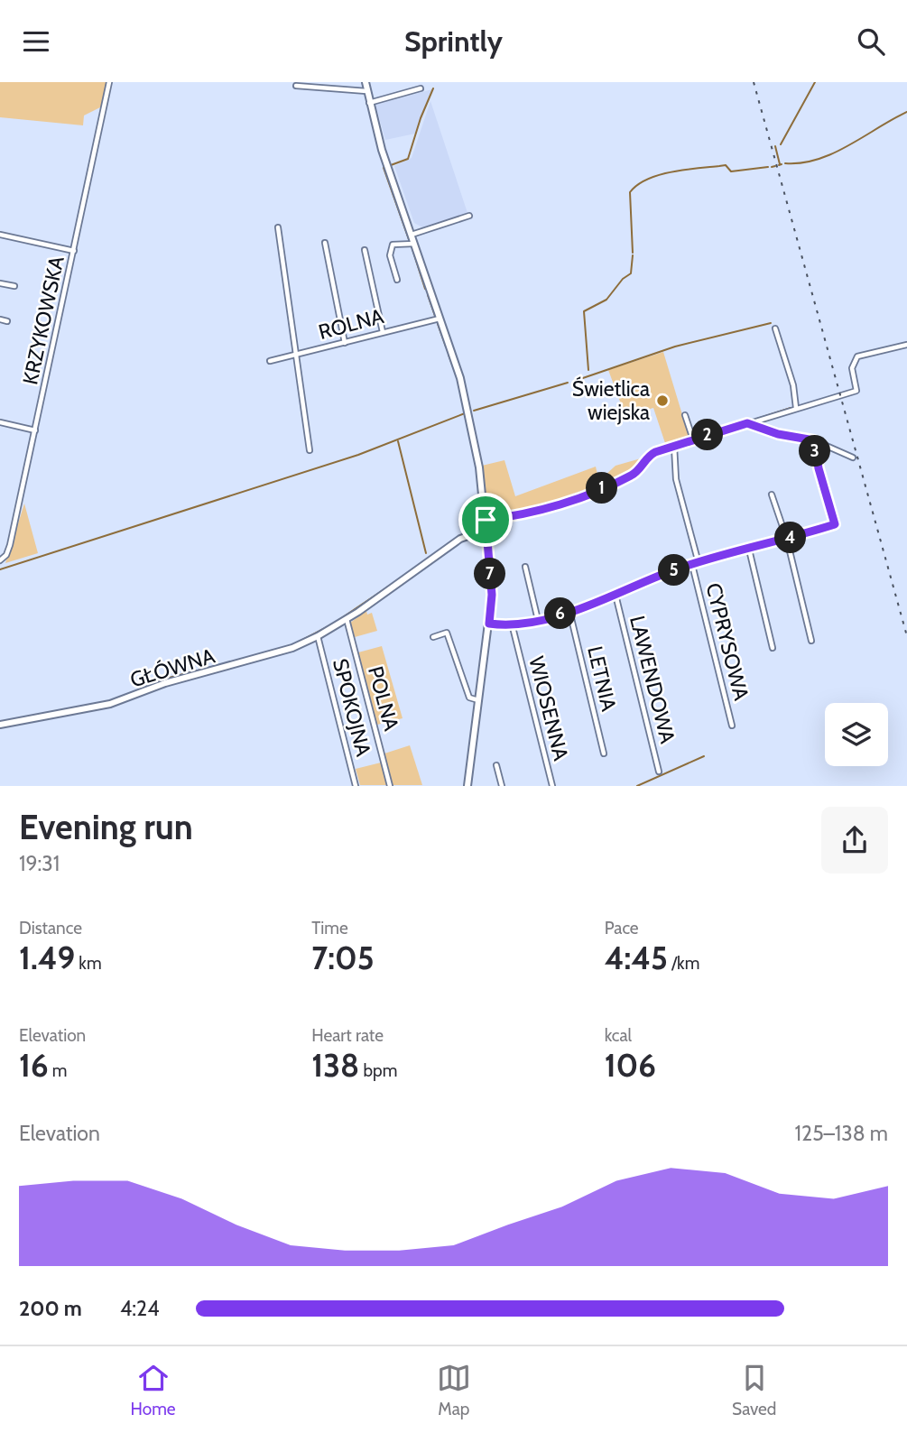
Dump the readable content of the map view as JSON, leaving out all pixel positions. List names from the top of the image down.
{
  "streets": {
    "street": [
      "KRZYKOWSKA",
      "ROLNA",
      "CYPRYSOWA",
      "GŁÓWNA",
      "LETNIA",
      "LAWENDOWA",
      "POLNA",
      "SPOKOJNA",
      "WIOSENNA"
    ]
  },
  "crossings": [
    ["GŁÓWNA", "POLNA"],
    ["GŁÓWNA", "SPOKOJNA"]
  ],
  "places": ["Świetlica wiejska"],
  "page": {
    "header": "Sprintly",
    "pins": [
      "2",
      "3",
      "1",
      "4",
      "5",
      "7",
      "6"
    ],
    "heading": ["Evening run", "19:31"],
    "stats": [
      ["Distance", "1.49 km"],
      ["Time", "7:05"],
      ["Pace", "4:45 /km"],
      ["Elevation", "16 m"],
      ["Heart rate", "138 bpm"],
      ["kcal", "106"]
    ],
    "chart": ["Elevation", "125–138 m"],
    "list": [
      {
        "name": "200 m",
        "note": "4:24"
      }
    ],
    "tabs": ["Home", "Map", "Saved"]
  }
}
